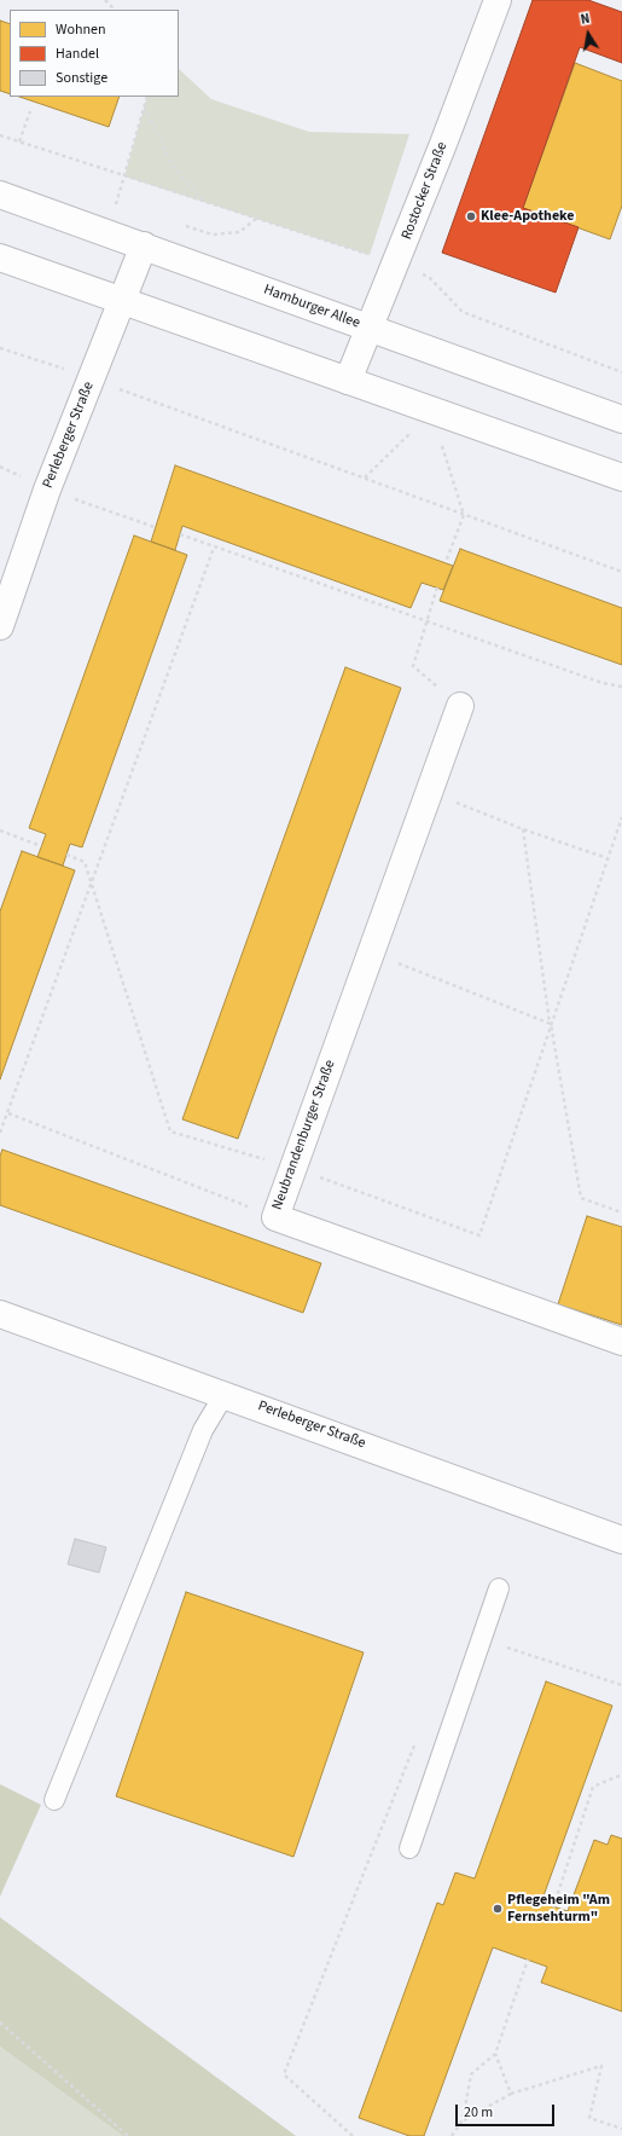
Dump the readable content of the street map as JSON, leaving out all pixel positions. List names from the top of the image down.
{
  "streets": {
    "street": [
      "Rostocker Straße",
      "Hamburger Allee",
      "Perleberger Straße",
      "Neubrandenburger Straße"
    ]
  },
  "crossings": [
    ["Rostocker Straße", "Hamburger Allee"],
    ["Hamburger Allee", "Perleberger Straße"]
  ],
  "places": ["Klee-Apotheke", "Pflegeheim \"Am Fernsehturm\""],
  "legend": ["Wohnen", "Handel", "Sonstige"],
  "scale_bar": "20 m",
  "north": "top"
}
